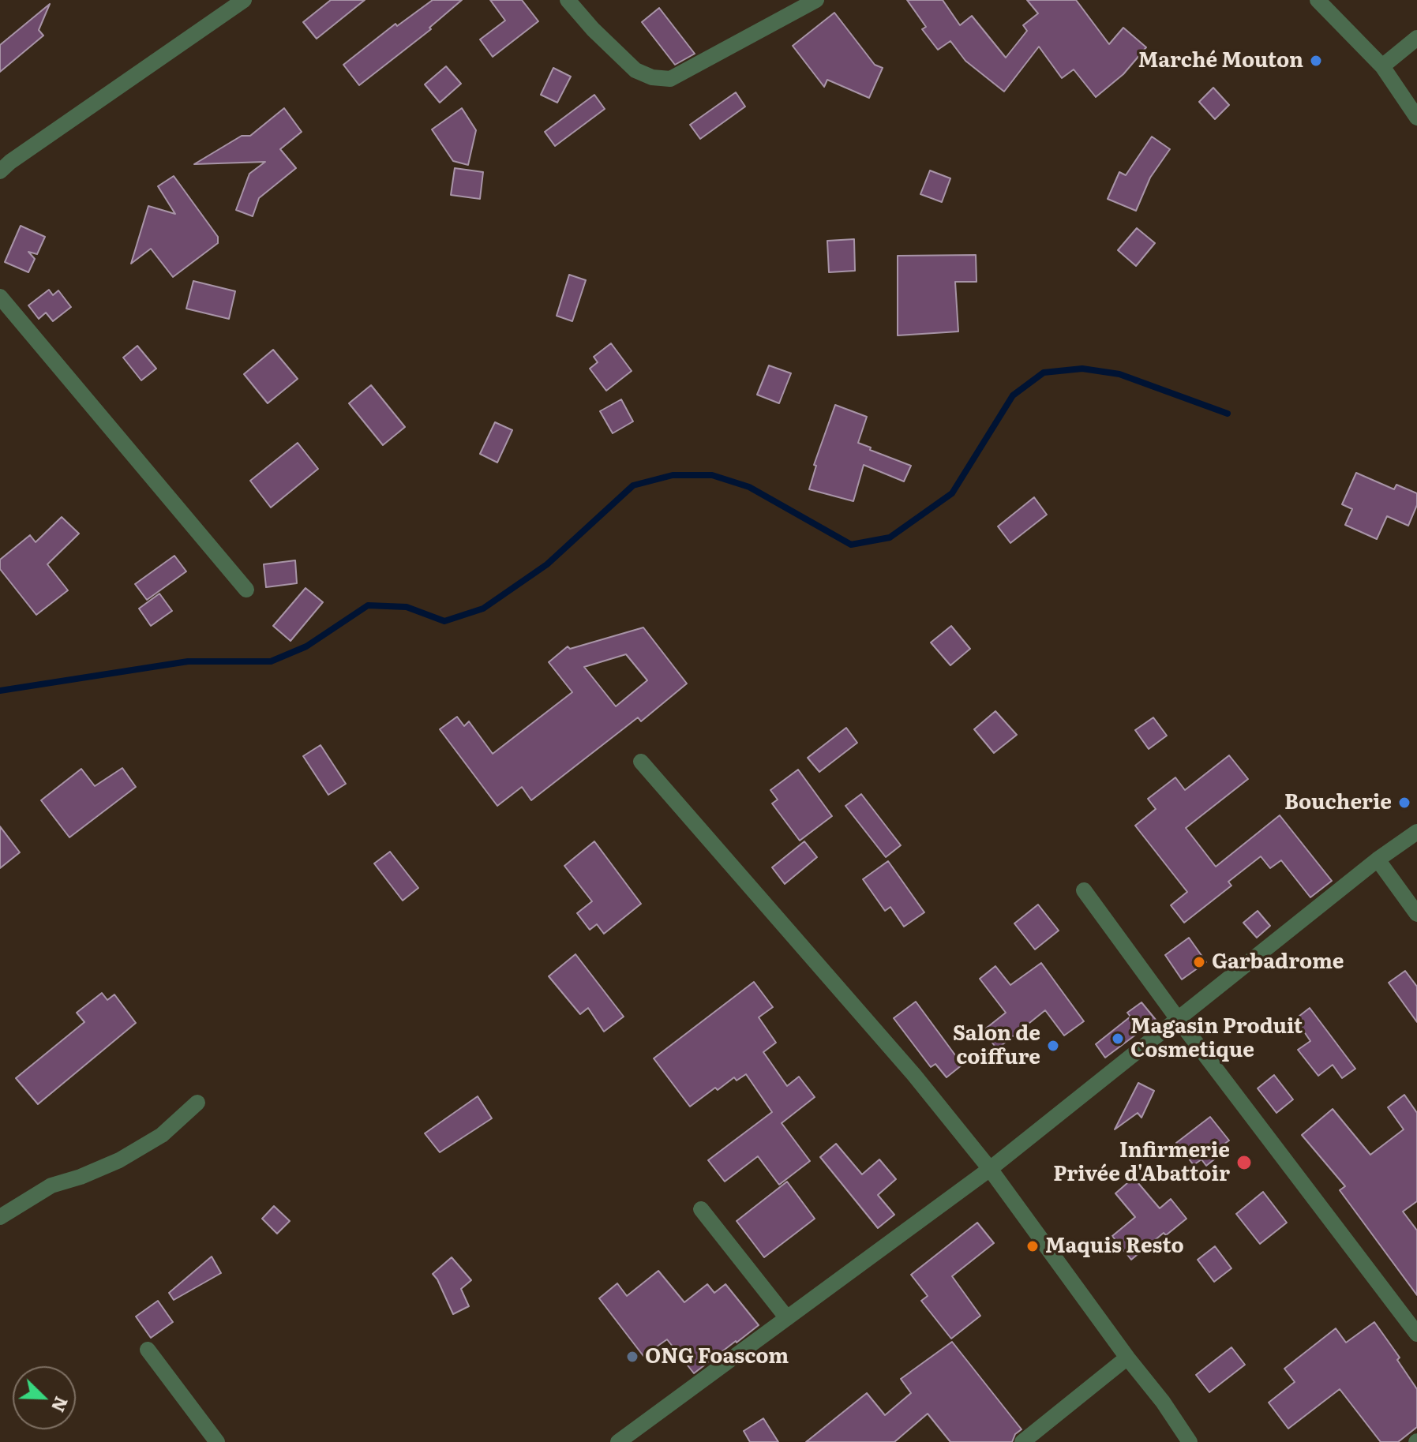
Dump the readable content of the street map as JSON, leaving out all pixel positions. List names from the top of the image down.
{
  "places": [
    "Marché Mouton",
    "Boucherie",
    "Garbadrome",
    "Magasin Produit Cosmetique",
    "Salon de coiffure",
    "Infirmerie Privée d'Abattoir",
    "Maquis Resto",
    "ONG Foascom"
  ],
  "north": "bottom right"
}
